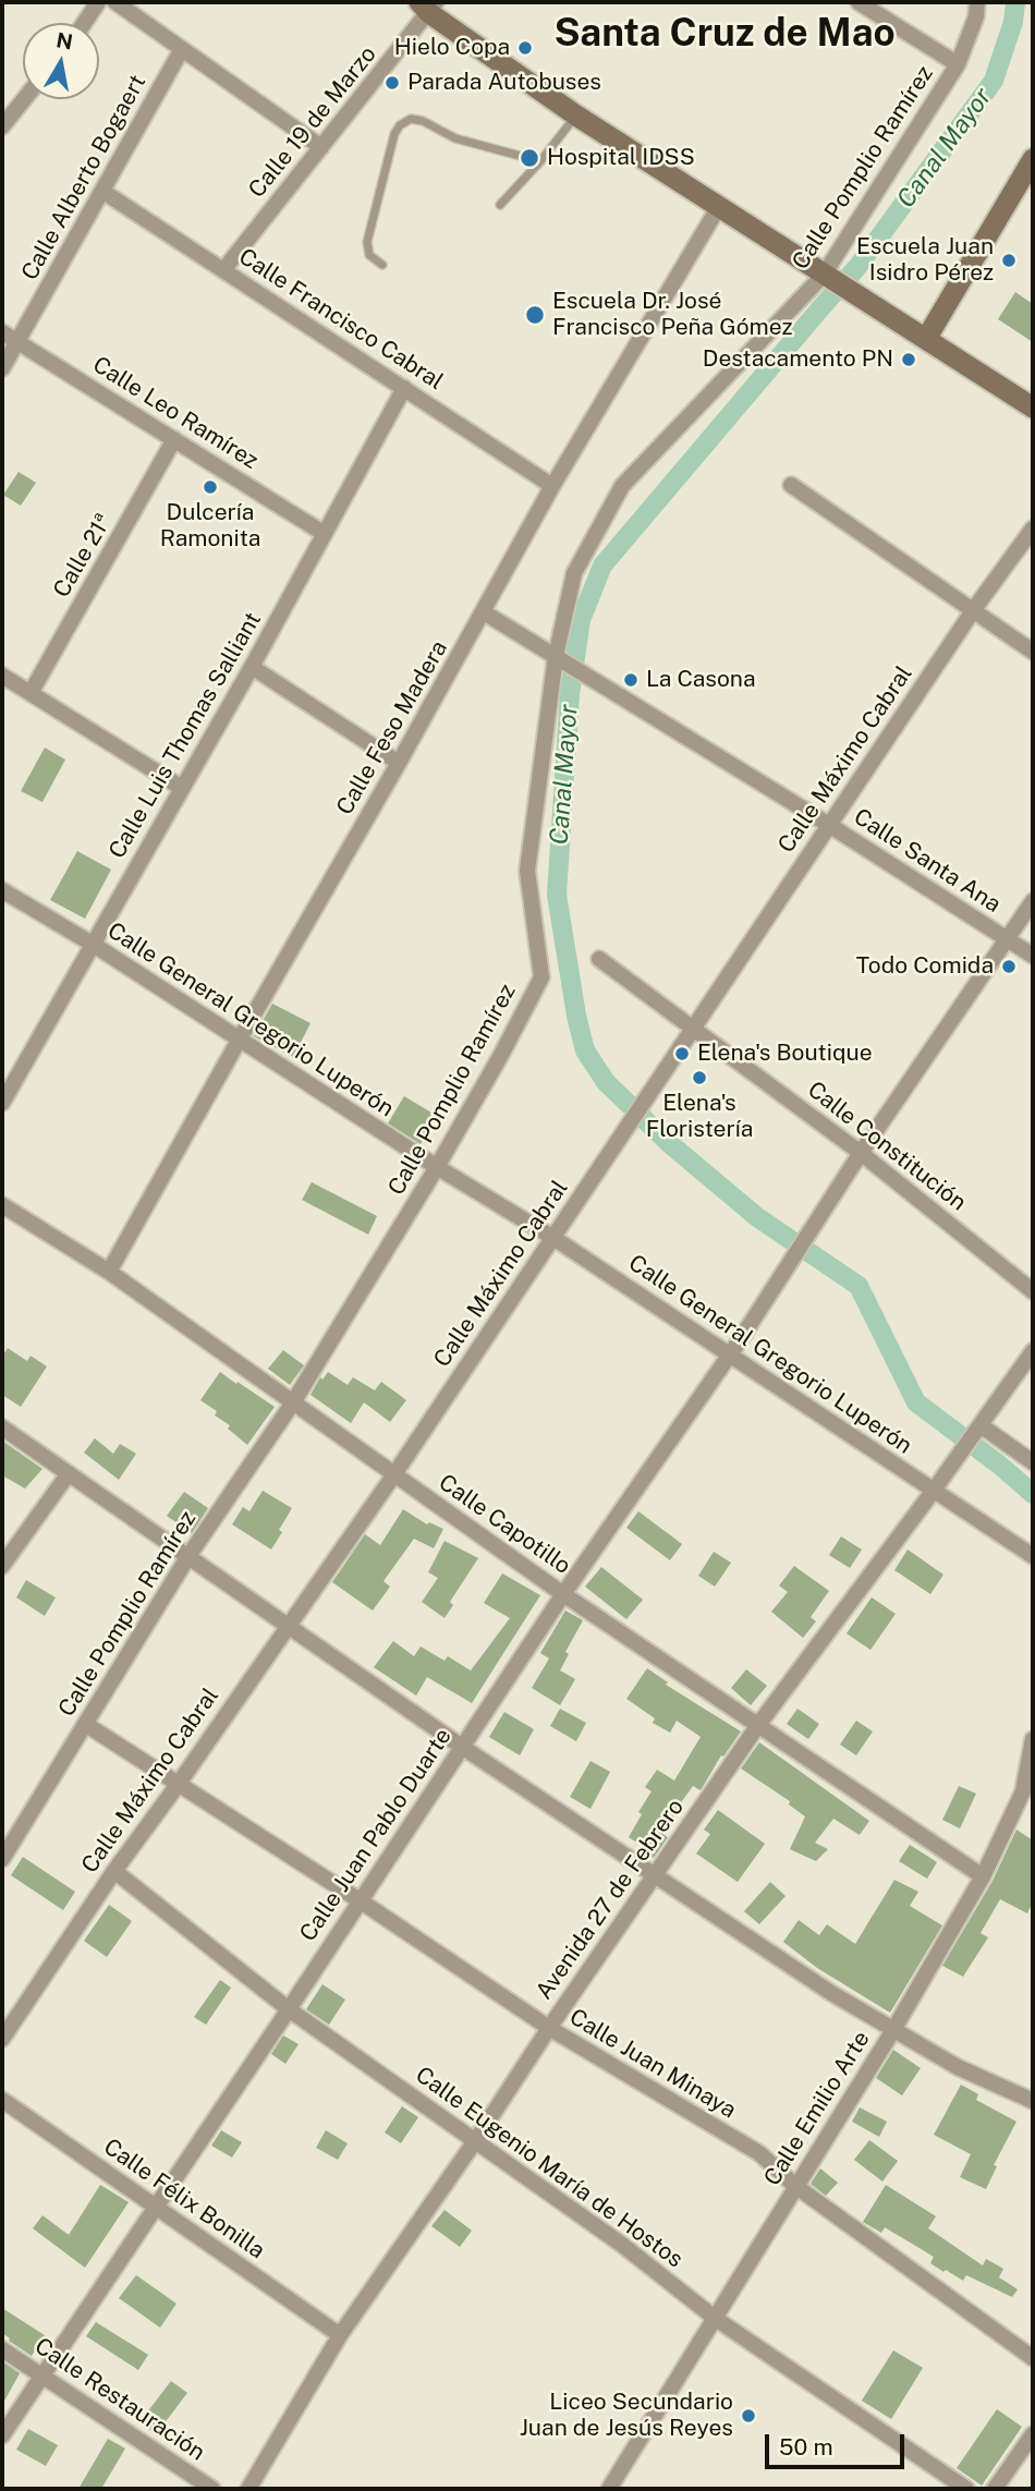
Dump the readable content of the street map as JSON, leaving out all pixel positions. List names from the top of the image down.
{
  "streets": {
    "street": [
      "Calle 19 de Marzo",
      "Calle Pomplio Ramírez",
      "Calle Alberto Bogaert",
      "Calle Francisco Cabral",
      "Calle Leo Ramírez",
      "Calle 21ª",
      "Calle Feso Madera",
      "Calle Luis Thomas Salliant",
      "Calle Máximo Cabral",
      "Calle Santa Ana",
      "Calle General Gregorio Luperón",
      "Calle Constitución",
      "Calle Capotillo",
      "Calle Juan Pablo Duarte",
      "Avenida 27 de Febrero",
      "Calle Juan Minaya",
      "Calle Emilio Arte",
      "Calle Eugenio María de Hostos",
      "Calle Félix Bonilla",
      "Calle Restauración"
    ]
  },
  "crossings": [
    ["Calle 19 de Marzo", "Calle Francisco Cabral"],
    ["Calle Pomplio Ramírez", "Calle Santa Ana"],
    ["Calle Pomplio Ramírez", "Calle General Gregorio Luperón"],
    ["Calle Pomplio Ramírez", "Calle Capotillo"],
    ["Calle Pomplio Ramírez", "Calle Juan Minaya"],
    ["Calle Alberto Bogaert", "Calle Francisco Cabral"],
    ["Calle Alberto Bogaert", "Calle Leo Ramírez"],
    ["Calle Francisco Cabral", "Calle Feso Madera"],
    ["Calle Francisco Cabral", "Calle Luis Thomas Salliant"],
    ["Calle Leo Ramírez", "Calle 21ª"],
    ["Calle Leo Ramírez", "Calle Luis Thomas Salliant"],
    ["Calle Feso Madera", "Calle Santa Ana"],
    ["Calle Feso Madera", "Calle General Gregorio Luperón"],
    ["Calle Feso Madera", "Calle Capotillo"],
    ["Calle Luis Thomas Salliant", "Calle General Gregorio Luperón"],
    ["Calle Máximo Cabral", "Calle Santa Ana"],
    ["Calle Máximo Cabral", "Calle General Gregorio Luperón"],
    ["Calle Máximo Cabral", "Calle Constitución"],
    ["Calle Máximo Cabral", "Calle Capotillo"],
    ["Calle Máximo Cabral", "Calle Juan Minaya"],
    ["Calle Máximo Cabral", "Calle Eugenio María de Hostos"],
    ["Calle General Gregorio Luperón", "Calle Juan Pablo Duarte"],
    ["Calle General Gregorio Luperón", "Avenida 27 de Febrero"],
    ["Calle Constitución", "Calle Juan Pablo Duarte"],
    ["Calle Capotillo", "Calle Juan Pablo Duarte"],
    ["Calle Capotillo", "Avenida 27 de Febrero"],
    ["Calle Capotillo", "Calle Emilio Arte"],
    ["Calle Juan Pablo Duarte", "Calle Juan Minaya"],
    ["Calle Juan Pablo Duarte", "Calle Eugenio María de Hostos"],
    ["Calle Juan Pablo Duarte", "Calle Félix Bonilla"],
    ["Calle Juan Pablo Duarte", "Calle Restauración"],
    ["Avenida 27 de Febrero", "Calle Juan Minaya"],
    ["Avenida 27 de Febrero", "Calle Eugenio María de Hostos"],
    ["Avenida 27 de Febrero", "Calle Félix Bonilla"],
    ["Calle Juan Minaya", "Calle Emilio Arte"],
    ["Calle Emilio Arte", "Calle Eugenio María de Hostos"]
  ],
  "districts": ["Santa Cruz de Mao"],
  "water": ["Canal Mayor"],
  "places": [
    "Hielo Copa",
    "Parada Autobuses",
    "Hospital IDSS",
    "Escuela Juan Isidro Pérez",
    "Escuela Dr. José Francisco Peña Gómez",
    "Destacamento PN",
    "Dulcería Ramonita",
    "La Casona",
    "Todo Comida",
    "Elena's Boutique",
    "Elena's Floristería",
    "Liceo Secundario Juan de Jesús Reyes"
  ],
  "scale_bar": "50 m",
  "north": "top"
}
